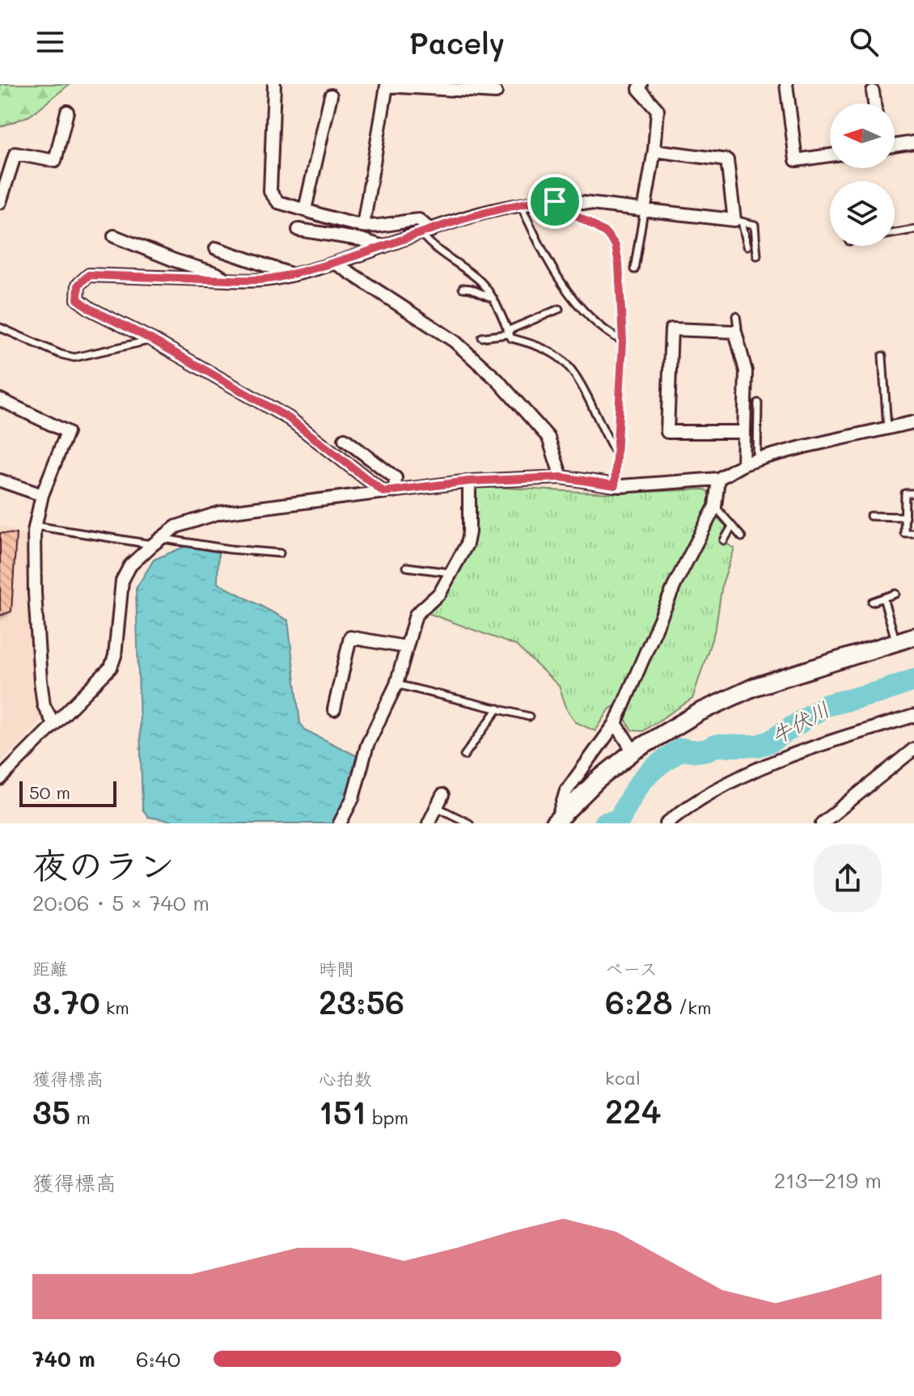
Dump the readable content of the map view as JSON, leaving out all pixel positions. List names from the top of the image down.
{
  "water": ["牛伏川"],
  "scale_bar": "50 m",
  "north": "left",
  "page": {
    "header": "Pacely",
    "scale": "50 m",
    "heading": ["夜のラン", "20:06 · 5 × 740 m"],
    "stats": [
      ["距離", "3.70 km"],
      ["時間", "23:56"],
      ["ペース", "6:28 /km"],
      ["獲得標高", "35 m"],
      ["心拍数", "151 bpm"],
      ["kcal", "224"]
    ],
    "chart": ["獲得標高", "213–219 m"],
    "list": [
      {
        "name": "740 m",
        "note": "6:40"
      }
    ]
  }
}
